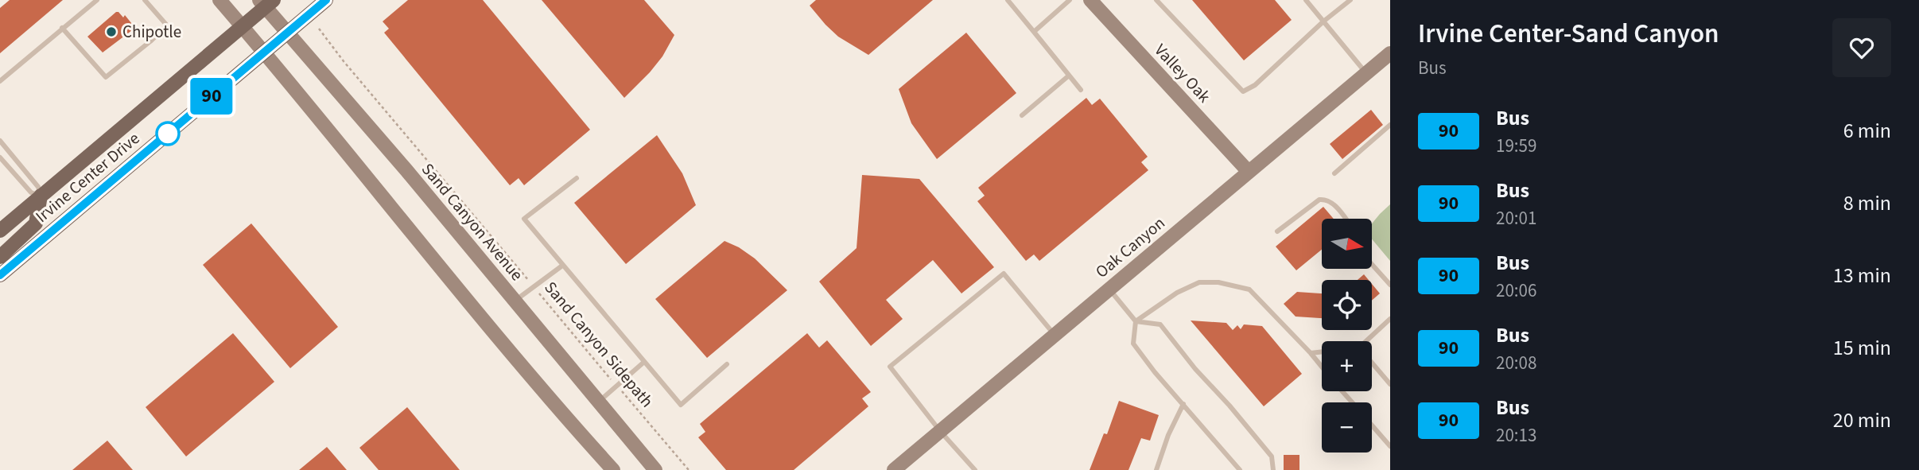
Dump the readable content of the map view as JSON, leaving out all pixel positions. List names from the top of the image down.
{
  "streets": {
    "main road": [
      "Valley Oak",
      "Irvine Center Drive",
      "Sand Canyon Avenue",
      "Oak Canyon"
    ],
    "path": ["Sand Canyon Sidepath"]
  },
  "crossings": [
    ["Valley Oak", "Oak Canyon"],
    ["Irvine Center Drive", "Sand Canyon Avenue"]
  ],
  "places": ["Chipotle"],
  "lines": ["bus line 90"],
  "north": "right",
  "page": {
    "on_map": "90",
    "heading": ["Irvine Center-Sand Canyon", "Bus"],
    "list": [
      {
        "mark": "90",
        "name": "Bus",
        "note": "19:59",
        "value": "6 min"
      },
      {
        "mark": "90",
        "name": "Bus",
        "note": "20:01",
        "value": "8 min"
      },
      {
        "mark": "90",
        "name": "Bus",
        "note": "20:06",
        "value": "13 min"
      },
      {
        "mark": "90",
        "name": "Bus",
        "note": "20:08",
        "value": "15 min"
      },
      {
        "mark": "90",
        "name": "Bus",
        "note": "20:13",
        "value": "20 min"
      }
    ],
    "map_buttons": ["+", "−"]
  }
}
